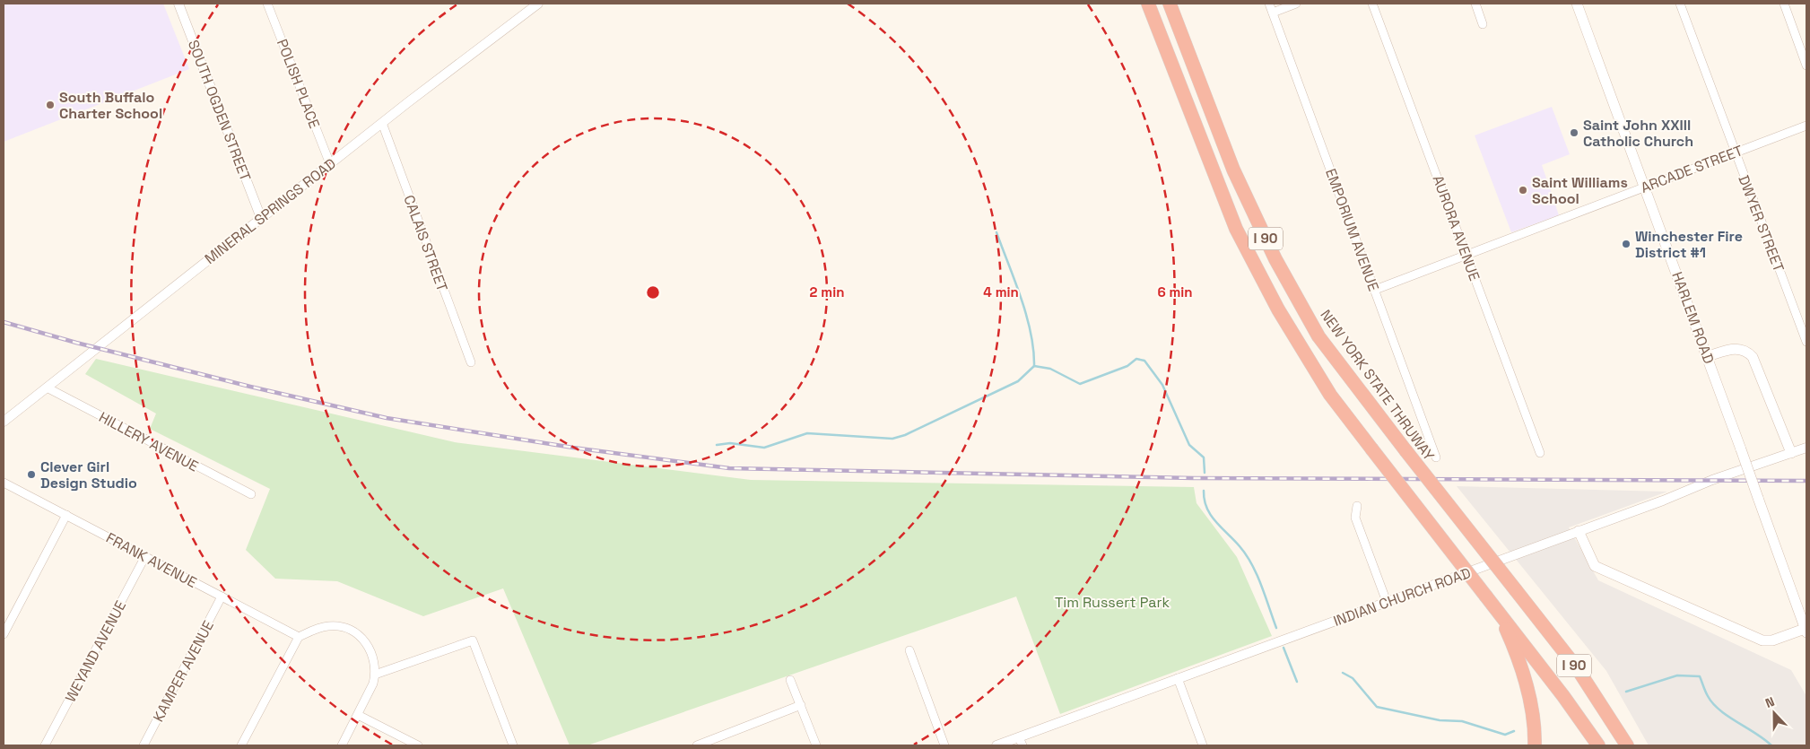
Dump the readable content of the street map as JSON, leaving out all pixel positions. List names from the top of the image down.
{
  "streets": {
    "highway": ["I 90", "NEW YORK STATE THRUWAY"],
    "main road": ["HARLEM ROAD"],
    "street": [
      "POLISH PLACE",
      "SOUTH OGDEN STREET",
      "ARCADE STREET",
      "MINERAL SPRINGS ROAD",
      "DWYER STREET",
      "AURORA AVENUE",
      "EMPORIUM AVENUE",
      "CALAIS STREET",
      "HILLERY AVENUE",
      "FRANK AVENUE",
      "INDIAN CHURCH ROAD",
      "WEYAND AVENUE",
      "KAMPER AVENUE"
    ]
  },
  "crossings": [
    ["POLISH PLACE", "MINERAL SPRINGS ROAD"],
    ["SOUTH OGDEN STREET", "MINERAL SPRINGS ROAD"],
    ["ARCADE STREET", "DWYER STREET"],
    ["ARCADE STREET", "AURORA AVENUE"],
    ["ARCADE STREET", "EMPORIUM AVENUE"],
    ["ARCADE STREET", "HARLEM ROAD"],
    ["MINERAL SPRINGS ROAD", "CALAIS STREET"],
    ["MINERAL SPRINGS ROAD", "HILLERY AVENUE"],
    ["FRANK AVENUE", "WEYAND AVENUE"],
    ["FRANK AVENUE", "KAMPER AVENUE"]
  ],
  "parks": ["Tim Russert Park"],
  "places": [
    "South Buffalo Charter School",
    "Saint John XXIII Catholic Church",
    "Saint Williams School",
    "Winchester Fire District #1",
    "Clever Girl Design Studio"
  ],
  "north": "top",
  "rings": ["2 min", "4 min", "6 min"]
}
